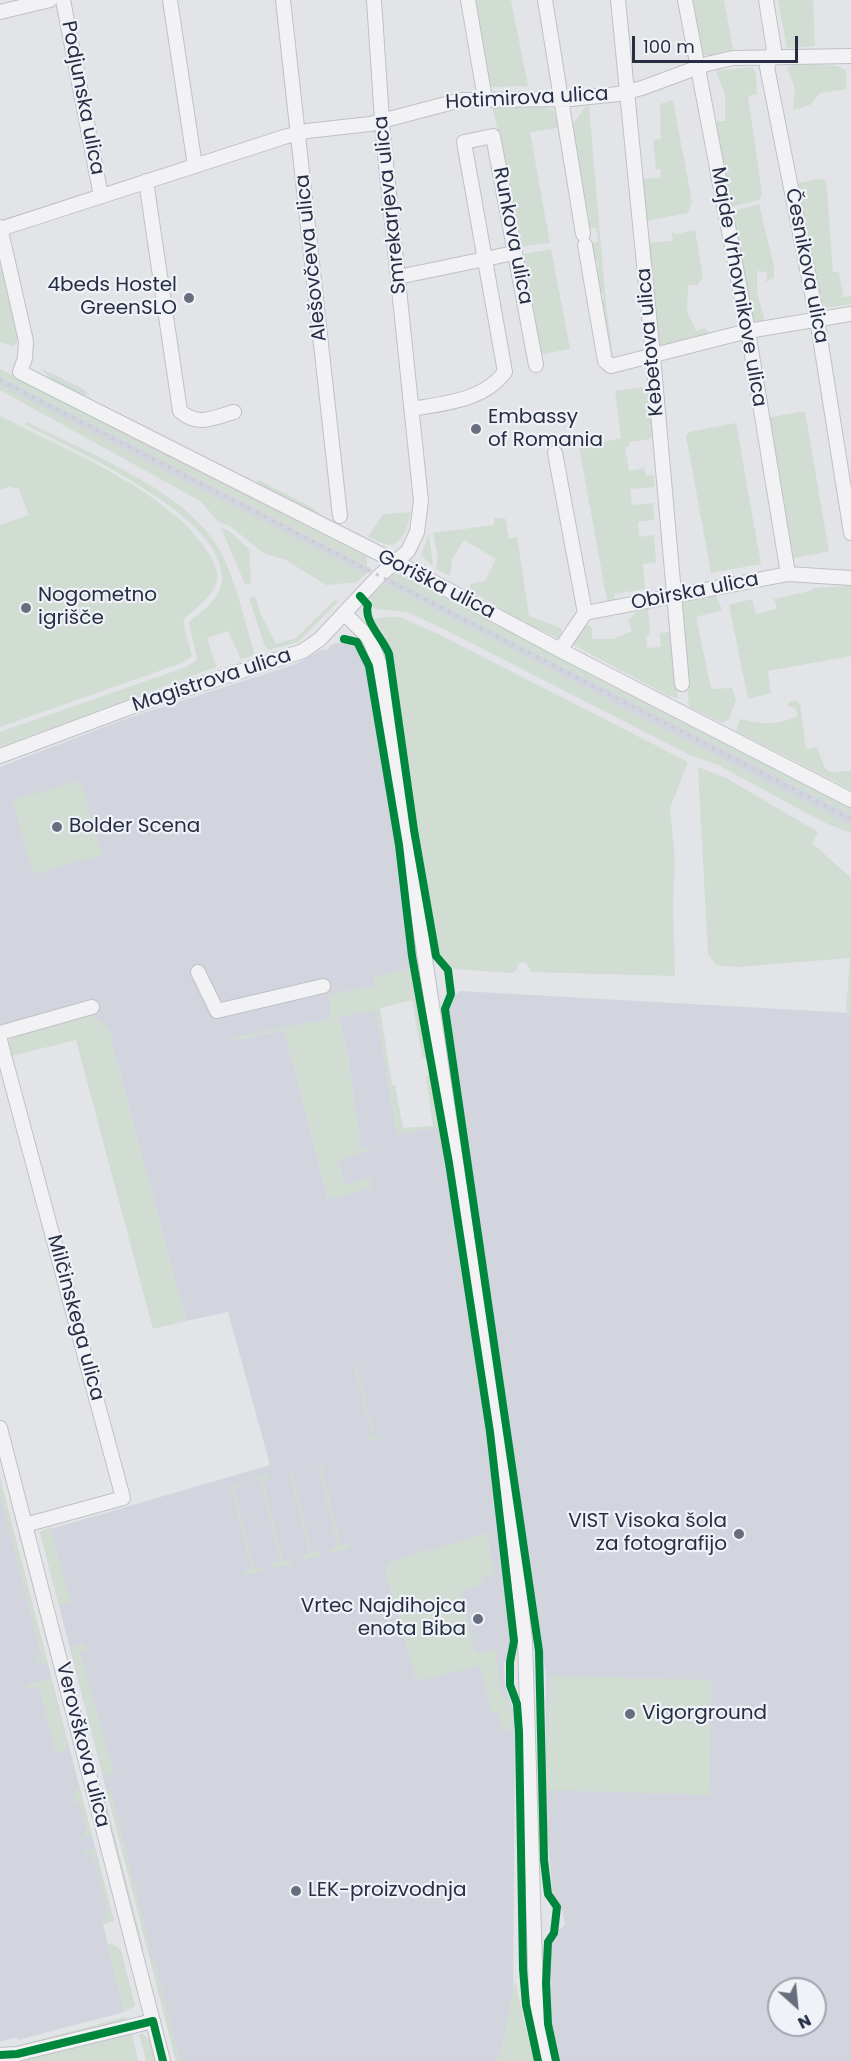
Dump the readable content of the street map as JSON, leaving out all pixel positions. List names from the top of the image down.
{
  "streets": {
    "street": [
      "Podjunska ulica",
      "Hotimirova ulica",
      "Smrekarjeva ulica",
      "Runkova ulica",
      "Alešovčeva ulica",
      "Česnikova ulica",
      "Majde Vrhovnikove ulica",
      "Kebetova ulica",
      "Goriška ulica",
      "Obirska ulica",
      "Magistrova ulica",
      "Milčinskega ulica",
      "Verovškova ulica"
    ]
  },
  "crossings": [
    ["Podjunska ulica", "Hotimirova ulica"],
    ["Hotimirova ulica", "Smrekarjeva ulica"],
    ["Hotimirova ulica", "Alešovčeva ulica"],
    ["Hotimirova ulica", "Česnikova ulica"],
    ["Hotimirova ulica", "Majde Vrhovnikove ulica"],
    ["Hotimirova ulica", "Kebetova ulica"],
    ["Hotimirova ulica", "Goriška ulica"],
    ["Smrekarjeva ulica", "Goriška ulica"],
    ["Smrekarjeva ulica", "Magistrova ulica"],
    ["Majde Vrhovnikove ulica", "Obirska ulica"],
    ["Kebetova ulica", "Obirska ulica"],
    ["Goriška ulica", "Magistrova ulica"],
    ["Milčinskega ulica", "Verovškova ulica"]
  ],
  "places": [
    "4beds Hostel GreenSLO",
    "Embassy of Romania",
    "Nogometno igrišče",
    "Bolder Scena",
    "VIST Visoka šola za fotografijo",
    "Vrtec Najdihojca enota Biba",
    "Vigorground",
    "LEK-proizvodnja"
  ],
  "scale_bar": "100 m",
  "north": "bottom right"
}
